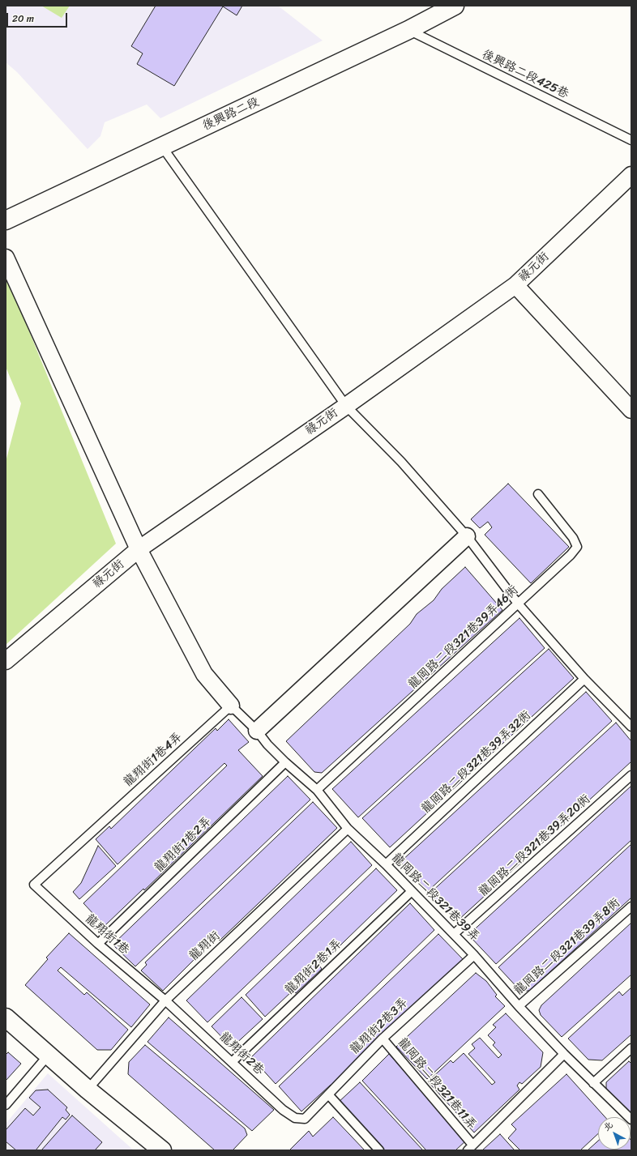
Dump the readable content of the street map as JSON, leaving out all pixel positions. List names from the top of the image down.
{
  "streets": {
    "street": ["後興路二段", "祿元街"],
    "lane": [
      "後興路二段425巷",
      "龍岡路二段321巷39弄46衖",
      "龍翔街1巷4弄",
      "龍岡路二段321巷39弄32衖",
      "龍翔街1巷2弄",
      "龍岡路二段321巷39弄20衖",
      "龍岡路二段321巷39弄",
      "龍翔街1巷",
      "龍翔街",
      "龍岡路二段321巷39弄8衖",
      "龍翔街2巷1弄",
      "龍翔街2巷3弄",
      "龍翔街2巷",
      "龍岡路二段321巷11弄"
    ]
  },
  "crossings": [
    ["後興路二段425巷", "後興路二段"],
    ["龍岡路二段321巷39弄46衖", "龍岡路二段321巷39弄"],
    ["龍翔街1巷4弄", "龍翔街1巷"],
    ["龍岡路二段321巷39弄32衖", "龍岡路二段321巷39弄"],
    ["龍翔街1巷2弄", "龍岡路二段321巷39弄"],
    ["龍翔街1巷2弄", "龍翔街1巷"],
    ["龍岡路二段321巷39弄20衖", "龍岡路二段321巷39弄"],
    ["龍岡路二段321巷39弄", "龍翔街"],
    ["龍岡路二段321巷39弄", "龍岡路二段321巷39弄8衖"],
    ["龍岡路二段321巷39弄", "龍翔街2巷1弄"],
    ["龍岡路二段321巷39弄", "龍翔街2巷3弄"],
    ["龍翔街1巷", "龍翔街"],
    ["龍翔街1巷", "龍翔街2巷"],
    ["龍翔街", "龍翔街2巷"],
    ["龍翔街2巷1弄", "龍翔街2巷"],
    ["龍翔街2巷3弄", "龍翔街2巷"],
    ["龍翔街2巷3弄", "龍岡路二段321巷11弄"]
  ],
  "scale_bar": "20 m",
  "north": "top left"
}
